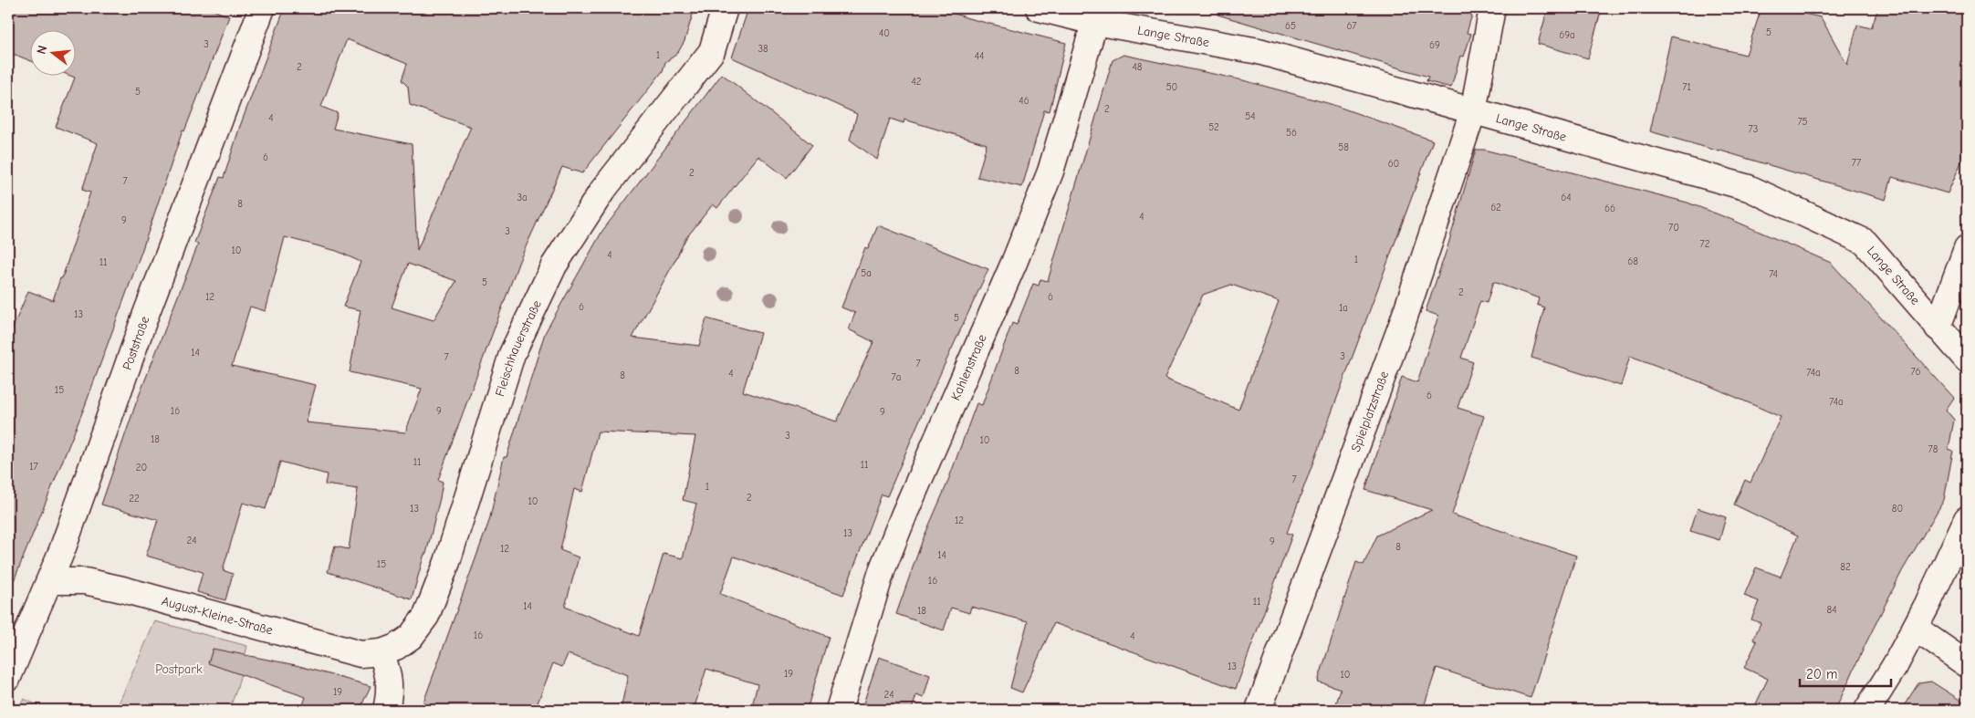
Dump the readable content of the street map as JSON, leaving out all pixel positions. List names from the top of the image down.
{
  "streets": {
    "street": [
      "Lange Straße",
      "Poststraße",
      "Fleischhauerstraße",
      "Kahlenstraße",
      "Spielplatzstraße",
      "August-Kleine-Straße"
    ]
  },
  "crossings": [
    ["Lange Straße", "Kahlenstraße"],
    ["Lange Straße", "Spielplatzstraße"],
    ["Poststraße", "August-Kleine-Straße"],
    ["Fleischhauerstraße", "August-Kleine-Straße"]
  ],
  "parks": ["Postpark"],
  "house_numbers": [
    "65",
    "67",
    "5",
    "40",
    "69a",
    "3",
    "69",
    "38",
    "1",
    "44",
    "2",
    "48",
    "42",
    "50",
    "71",
    "5",
    "46",
    "2",
    "54",
    "4",
    "75",
    "52",
    "73",
    "56",
    "58",
    "6",
    "77",
    "60",
    "2",
    "7",
    "3a",
    "64",
    "8",
    "62",
    "66",
    "4",
    "9",
    "70",
    "3",
    "72",
    "10",
    "4",
    "1",
    "68",
    "11",
    "5a",
    "74",
    "5",
    "2",
    "12",
    "6",
    "6",
    "1a",
    "13",
    "5",
    "14",
    "3",
    "7",
    "7",
    "8",
    "76",
    "74a",
    "4",
    "8",
    "7a",
    "15",
    "6",
    "74a",
    "16",
    "9",
    "9",
    "3",
    "18",
    "10",
    "78",
    "11",
    "11",
    "17",
    "20",
    "7",
    "1",
    "2",
    "22",
    "10",
    "13",
    "80",
    "12",
    "13",
    "24",
    "9",
    "8",
    "12",
    "14",
    "15",
    "82",
    "16",
    "11",
    "14",
    "84",
    "18",
    "16",
    "4",
    "13",
    "19",
    "10",
    "19",
    "24"
  ],
  "scale_bar": "20 m",
  "north": "left"
}
